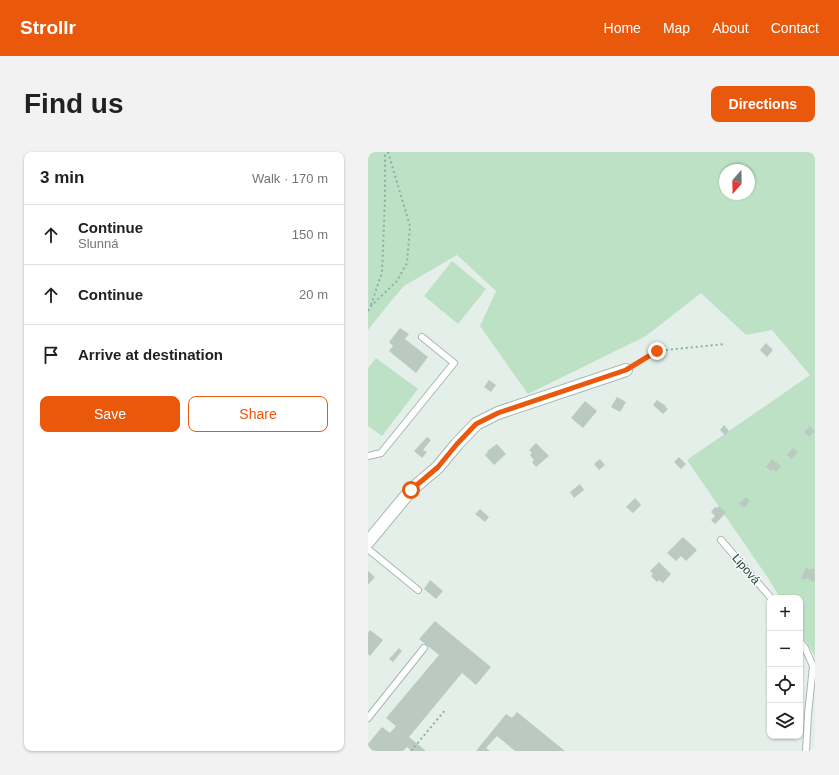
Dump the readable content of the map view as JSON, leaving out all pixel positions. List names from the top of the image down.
{
  "streets": {
    "lane": ["Lipová"]
  },
  "north": "bottom",
  "page": {
    "header": "Strollr",
    "nav": [
      "Home",
      "Map",
      "About",
      "Contact"
    ],
    "buttons": [
      "Directions",
      ["Save", "Share"]
    ],
    "title": "Find us",
    "heading": ["3 min", "Walk · 170 m"],
    "list": [
      ["Continue", "Slunná", "150 m"],
      ["Continue", "20 m"],
      "Arrive at destination"
    ],
    "map_buttons": ["+", "−"]
  }
}
